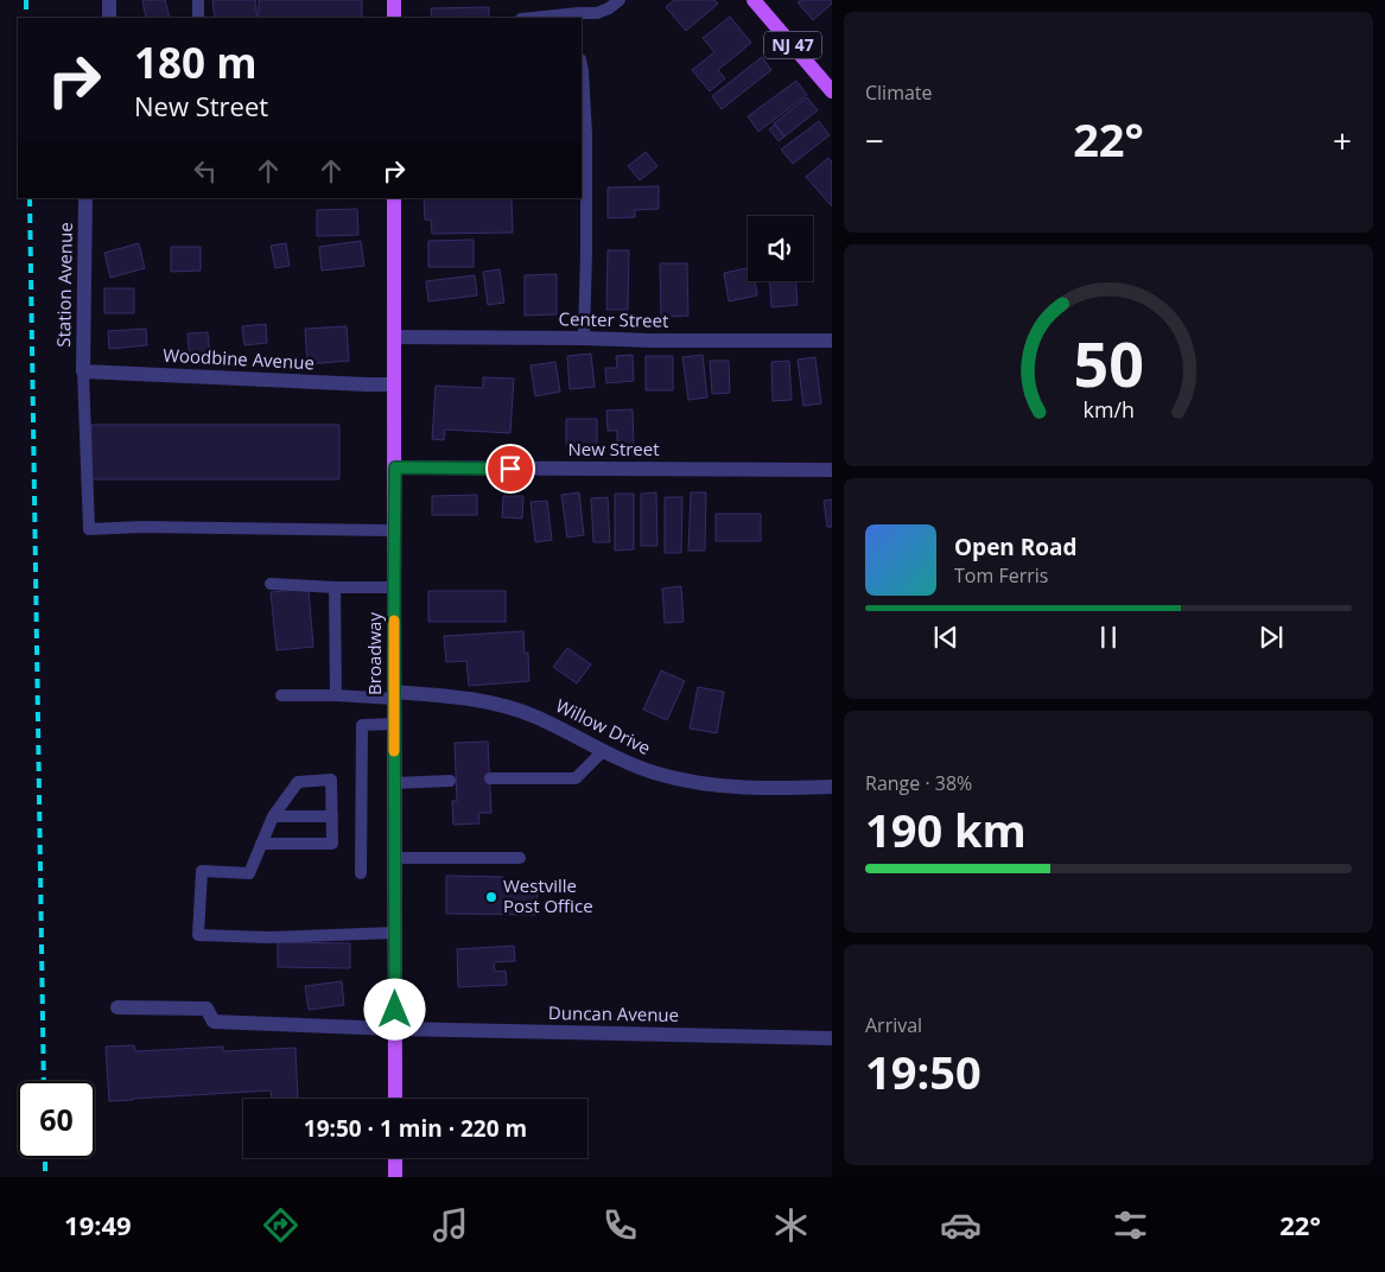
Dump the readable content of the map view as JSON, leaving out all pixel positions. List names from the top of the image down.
{
  "streets": {
    "main road": ["NJ 47", "Broadway"],
    "street": [
      "Station Avenue",
      "Center Street",
      "Woodbine Avenue",
      "New Street",
      "Willow Drive",
      "Duncan Avenue"
    ]
  },
  "crossings": [
    ["Station Avenue", "Woodbine Avenue"],
    ["Center Street", "Broadway"],
    ["Woodbine Avenue", "Broadway"],
    ["New Street", "Broadway"],
    ["Broadway", "Willow Drive"],
    ["Broadway", "Duncan Avenue"]
  ],
  "places": ["Westville Post Office"],
  "page": {
    "tile": [
      "Climate",
      ["Range · 38%", "190 km"],
      ["Arrival", "19:50"]
    ],
    "turn": ["180 m", "New Street"],
    "heat": ["−", "22°", "+"],
    "song": ["Open Road", "Tom Ferris"],
    "limit": "60",
    "trip": "19:50 · 1 min · 220 m",
    "tabs": ["19:49", "22°"],
    "gauge": ["50", "km/h"]
  }
}
